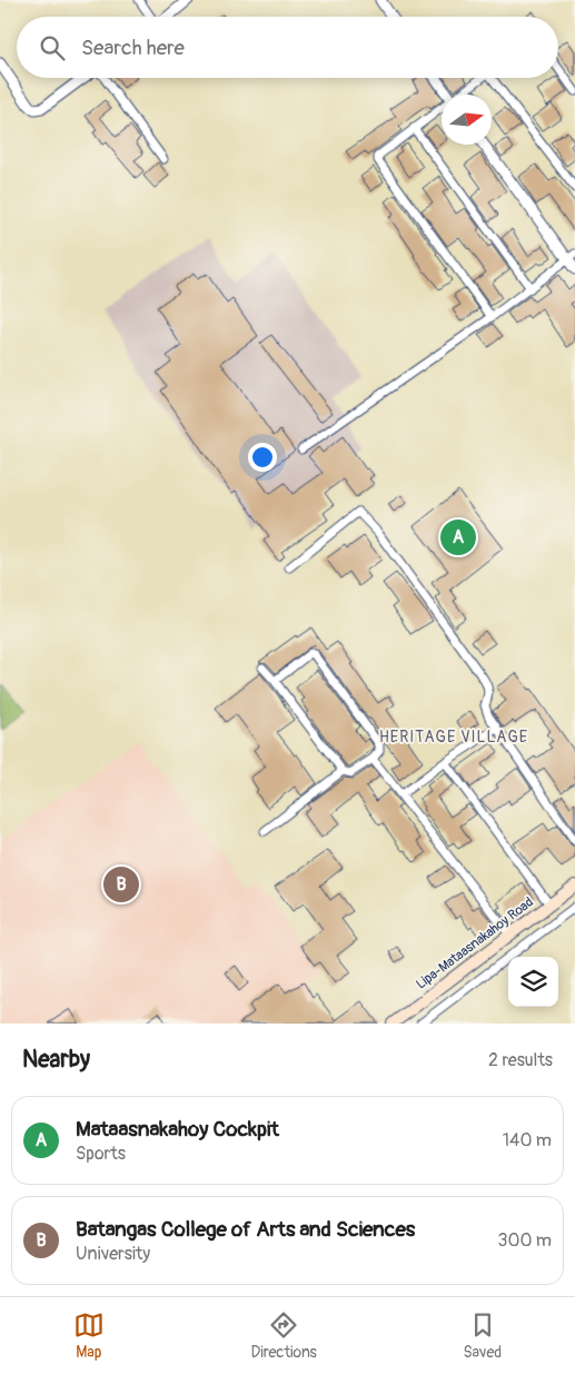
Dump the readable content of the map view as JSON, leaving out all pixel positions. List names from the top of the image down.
{
  "streets": {
    "main road": ["Lipa-Mataasnakahoy Road"]
  },
  "districts": ["HERITAGE VILLAGE"],
  "north": "right",
  "page": {
    "search": "Search here",
    "pins": ["A", "B"],
    "heading": ["Nearby", "2 results"],
    "list": [
      {
        "mark": "A",
        "name": "Mataasnakahoy Cockpit",
        "note": "Sports",
        "value": "140 m"
      },
      {
        "mark": "B",
        "name": "Batangas College of Arts and Sciences",
        "note": "University",
        "value": "300 m"
      }
    ],
    "nav": ["Map", "Directions", "Saved"]
  }
}
